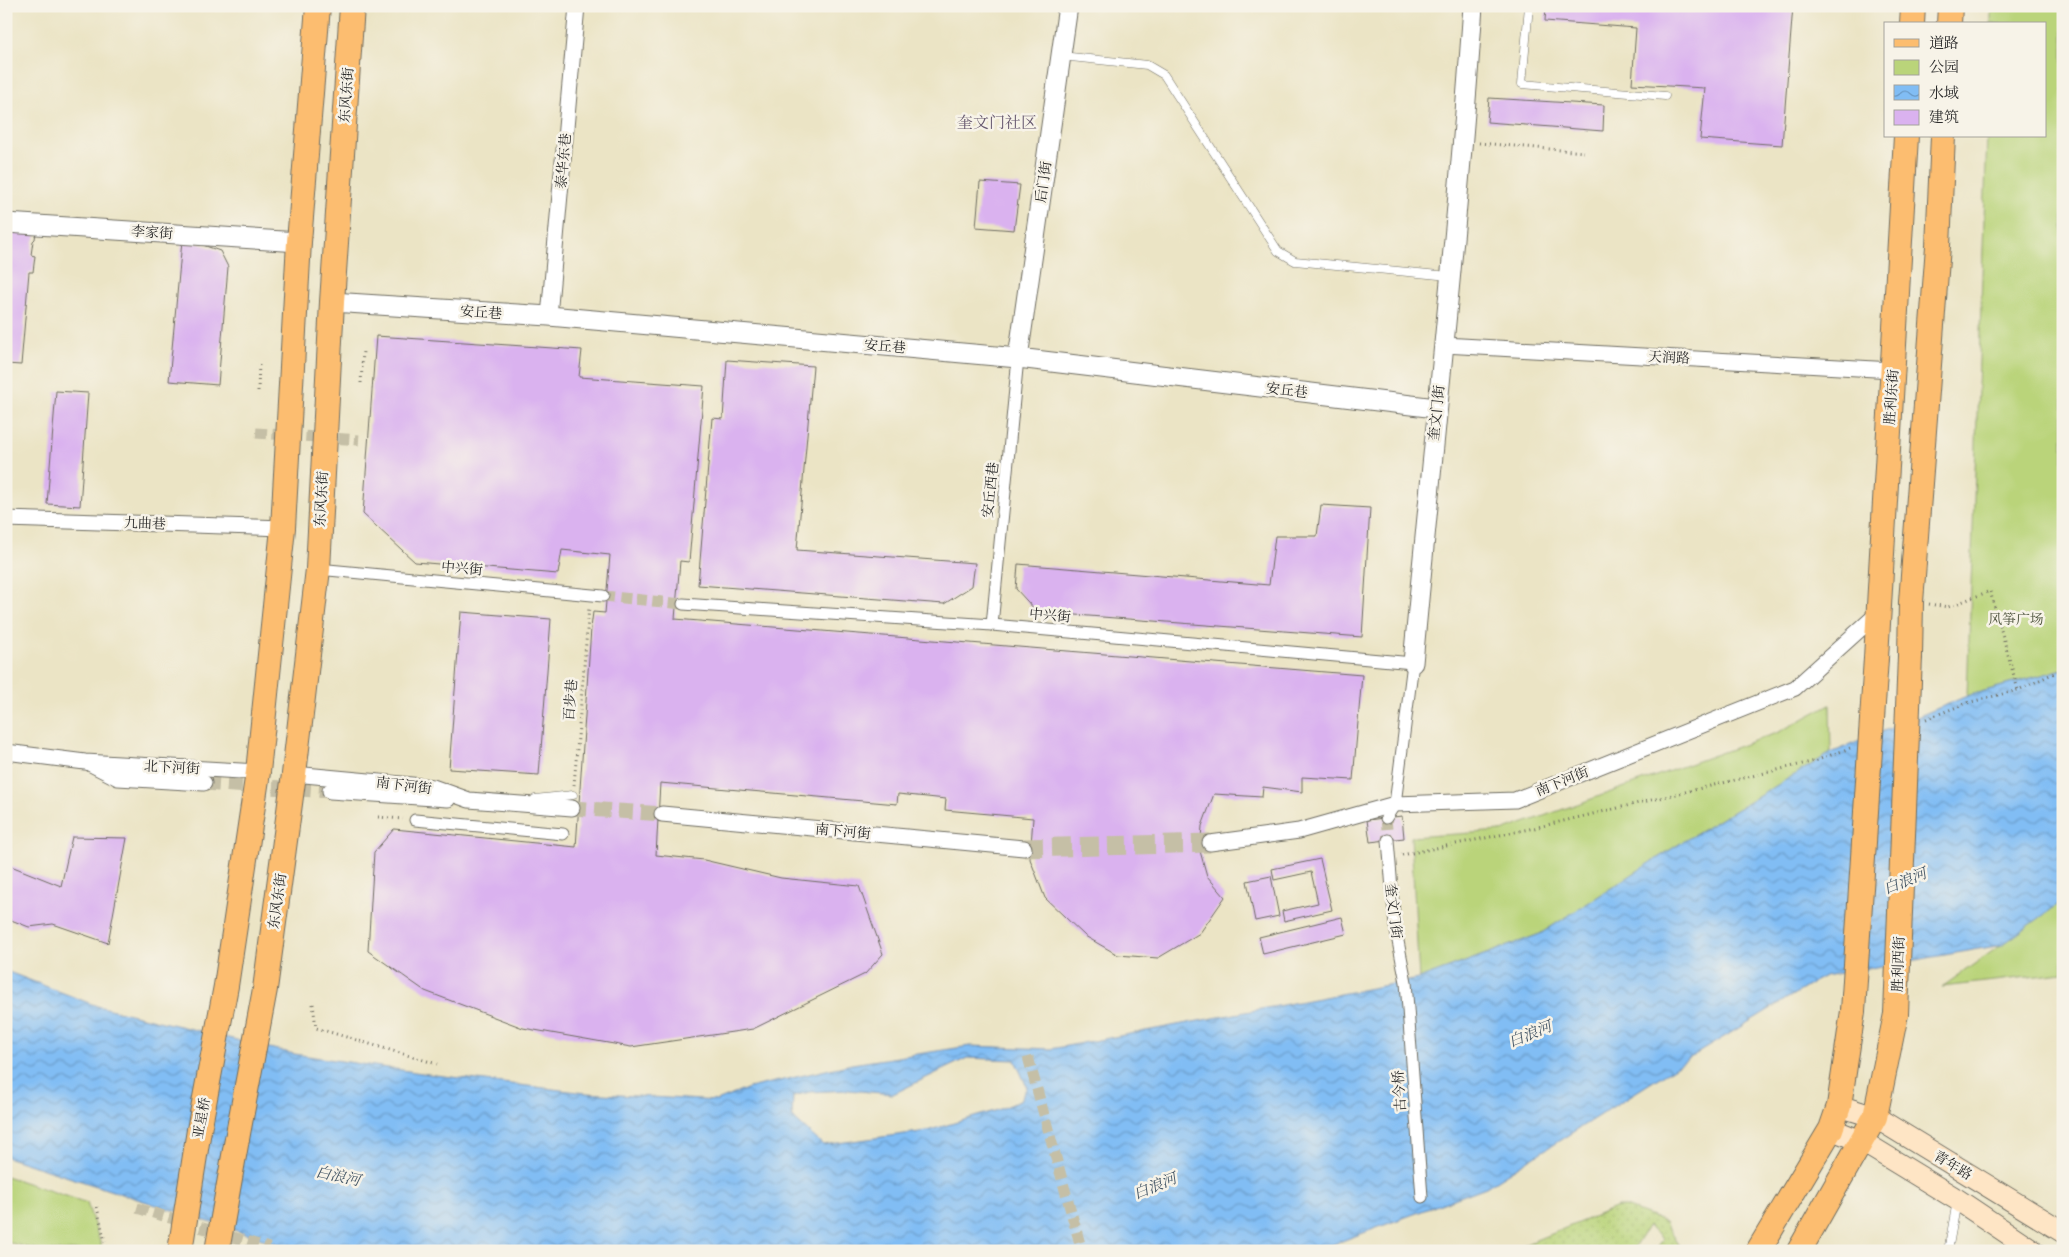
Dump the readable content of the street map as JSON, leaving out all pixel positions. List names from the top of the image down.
{
  "streets": {
    "main road": [
      "东风东街",
      "胜利东街",
      "胜利西街",
      "亚星桥",
      "青年路"
    ],
    "street": [
      "泰华东巷",
      "后门街",
      "李家街",
      "安丘巷",
      "天润路",
      "奎文门街",
      "安丘西巷",
      "九曲巷",
      "中兴街",
      "北下河街",
      "南下河街",
      "古今桥"
    ],
    "path": ["百步巷"]
  },
  "crossings": [
    ["东风东街", "安丘巷"],
    ["东风东街", "中兴街"],
    ["东风东街", "南下河街"],
    ["泰华东巷", "安丘巷"],
    ["后门街", "安丘巷"],
    ["后门街", "安丘西巷"],
    ["安丘巷", "奎文门街"],
    ["安丘巷", "安丘西巷"],
    ["天润路", "胜利东街"],
    ["天润路", "奎文门街"],
    ["胜利东街", "南下河街"],
    ["胜利东街", "青年路"],
    ["奎文门街", "中兴街"],
    ["奎文门街", "南下河街"],
    ["奎文门街", "古今桥"],
    ["安丘西巷", "中兴街"],
    ["中兴街", "百步巷"],
    ["百步巷", "南下河街"],
    ["北下河街", "亚星桥"],
    ["胜利西街", "青年路"]
  ],
  "districts": ["奎文门社区"],
  "water": ["白浪河"],
  "parks": ["风筝广场"],
  "legend": [
    "道路",
    "公园",
    "水域",
    "建筑"
  ]
}
